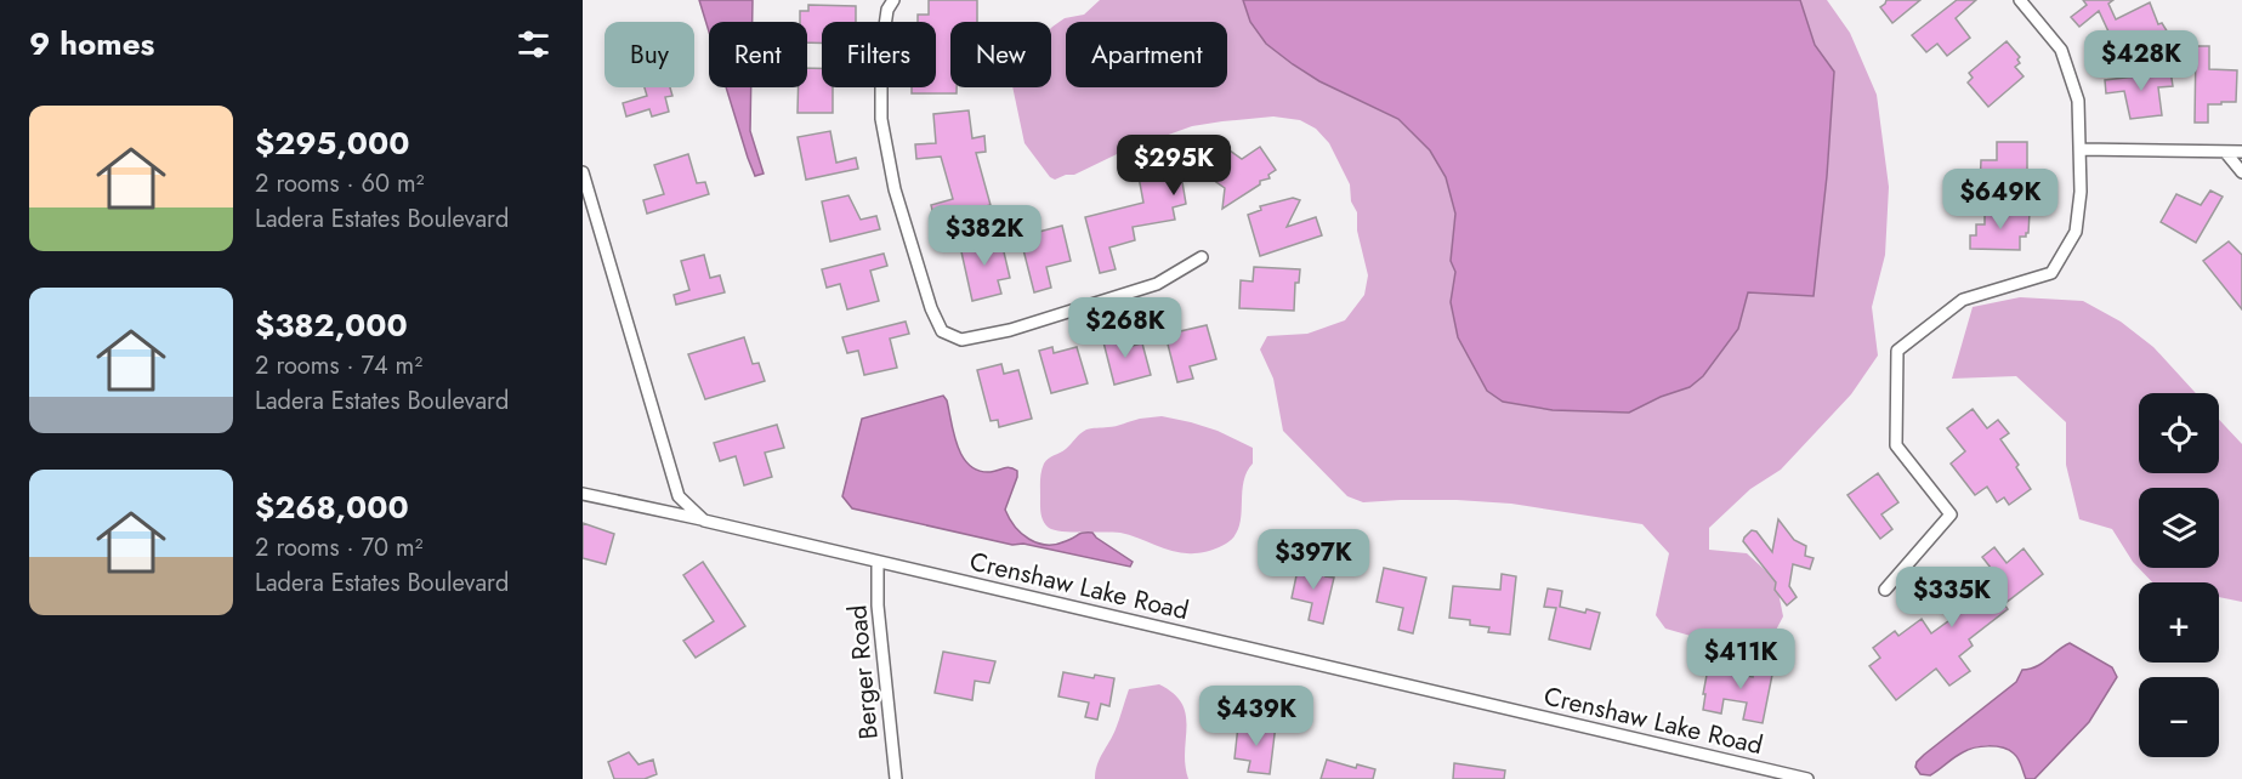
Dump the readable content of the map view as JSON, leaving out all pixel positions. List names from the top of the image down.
{
  "streets": {
    "street": ["Crenshaw Lake Road", "Berger Road"]
  },
  "crossings": [
    ["Crenshaw Lake Road", "Berger Road"]
  ],
  "page": {
    "heading": "9 homes",
    "chip": [
      "Buy",
      "Rent",
      "Filters",
      "New",
      "Apartment"
    ],
    "price": [
      "$428K",
      "$295K",
      "$649K",
      "$382K",
      "$268K",
      "$397K",
      "$335K",
      "$411K",
      "$439K"
    ],
    "list": [
      {
        "name": "$295,000",
        "note": "2 rooms · 60 m² · Ladera Estates Boulevard"
      },
      {
        "name": "$382,000",
        "note": "2 rooms · 74 m² · Ladera Estates Boulevard"
      },
      {
        "name": "$268,000",
        "note": "2 rooms · 70 m² · Ladera Estates Boulevard"
      }
    ],
    "map_buttons": ["+", "−"]
  }
}
